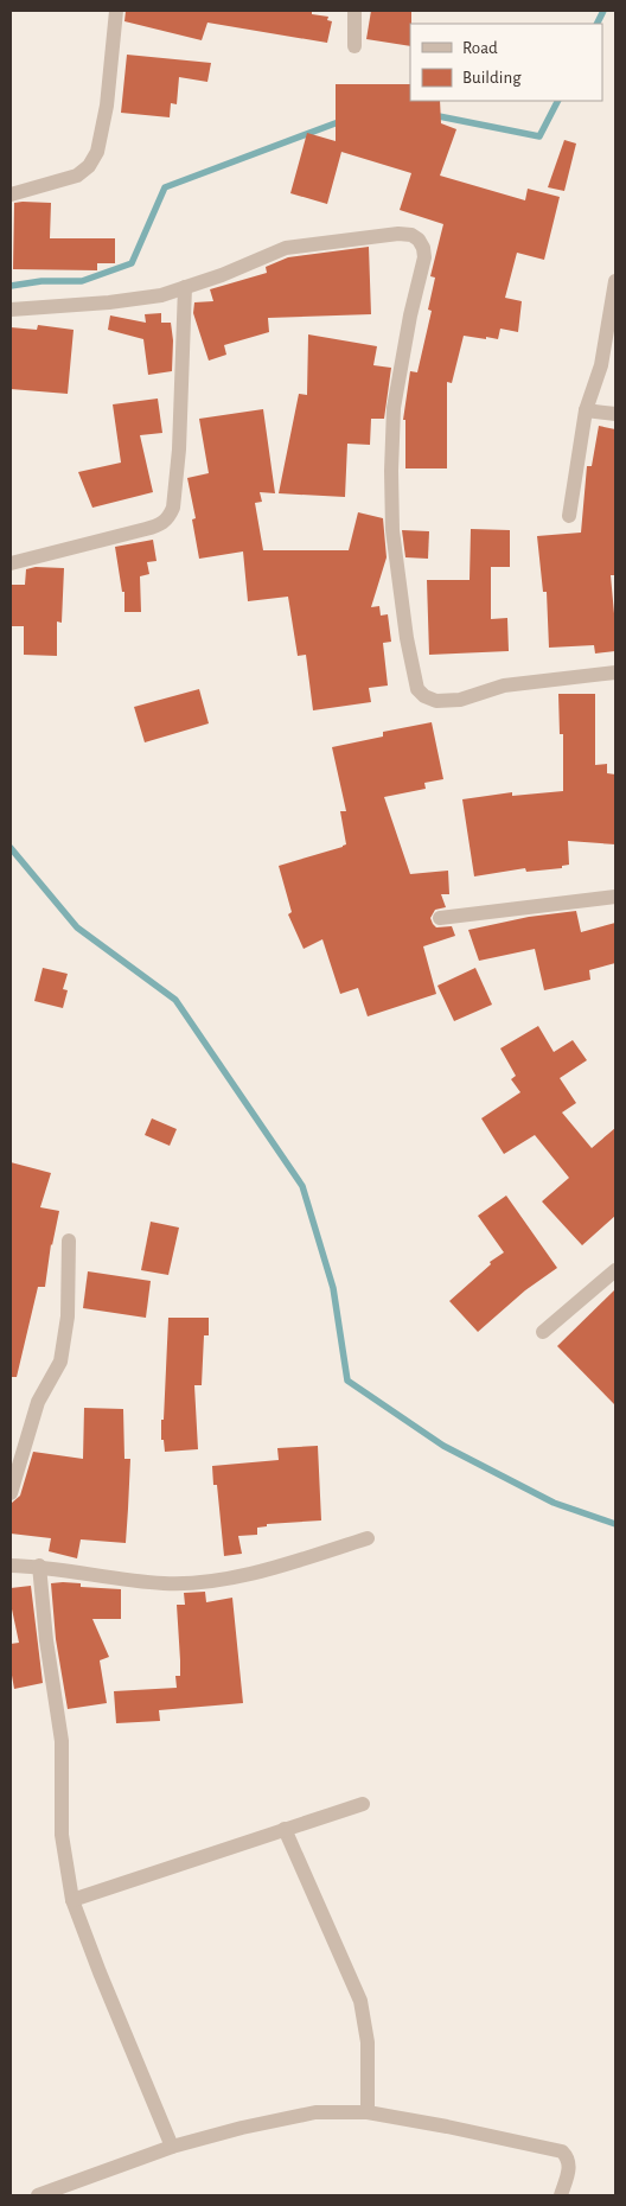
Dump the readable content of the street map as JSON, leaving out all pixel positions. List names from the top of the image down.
{
  "legend": ["Road", "Building"]
}
